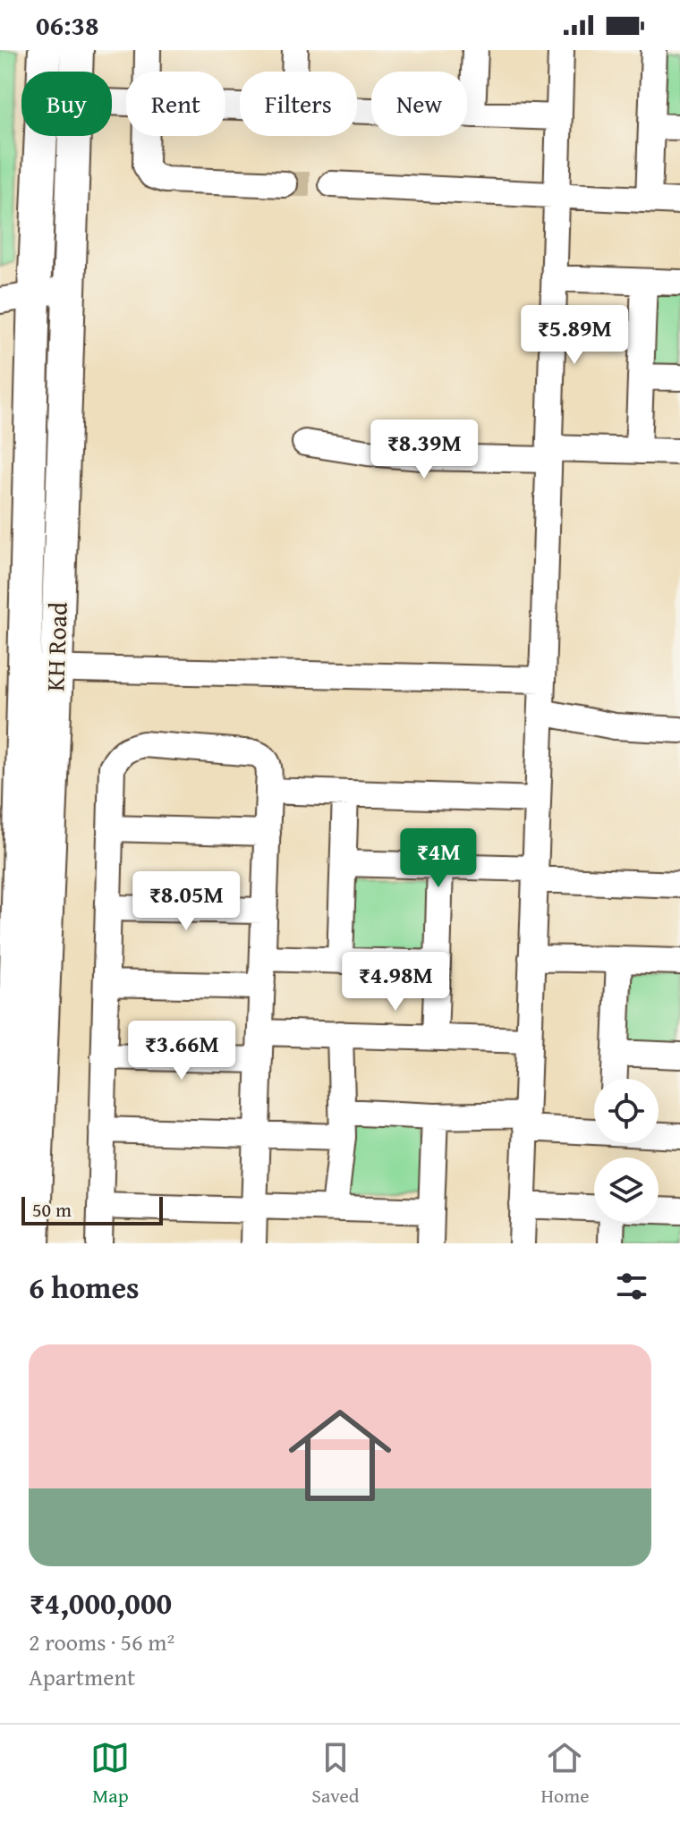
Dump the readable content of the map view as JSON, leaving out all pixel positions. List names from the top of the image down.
{
  "streets": {
    "main road": ["KH Road"]
  },
  "scale_bar": "50 m",
  "page": {
    "status": "06:38",
    "chip": [
      "Buy",
      "Rent",
      "Filters",
      "New"
    ],
    "price": [
      "₹5.89M",
      "₹8.39M",
      "₹4M",
      "₹8.05M",
      "₹4.98M",
      "₹3.66M"
    ],
    "scale": "50 m",
    "heading": "6 homes",
    "list": [
      {
        "name": "₹4,000,000",
        "note": "2 rooms · 56 m² · Apartment"
      }
    ],
    "tabs": ["Map", "Saved", "Home"]
  }
}
